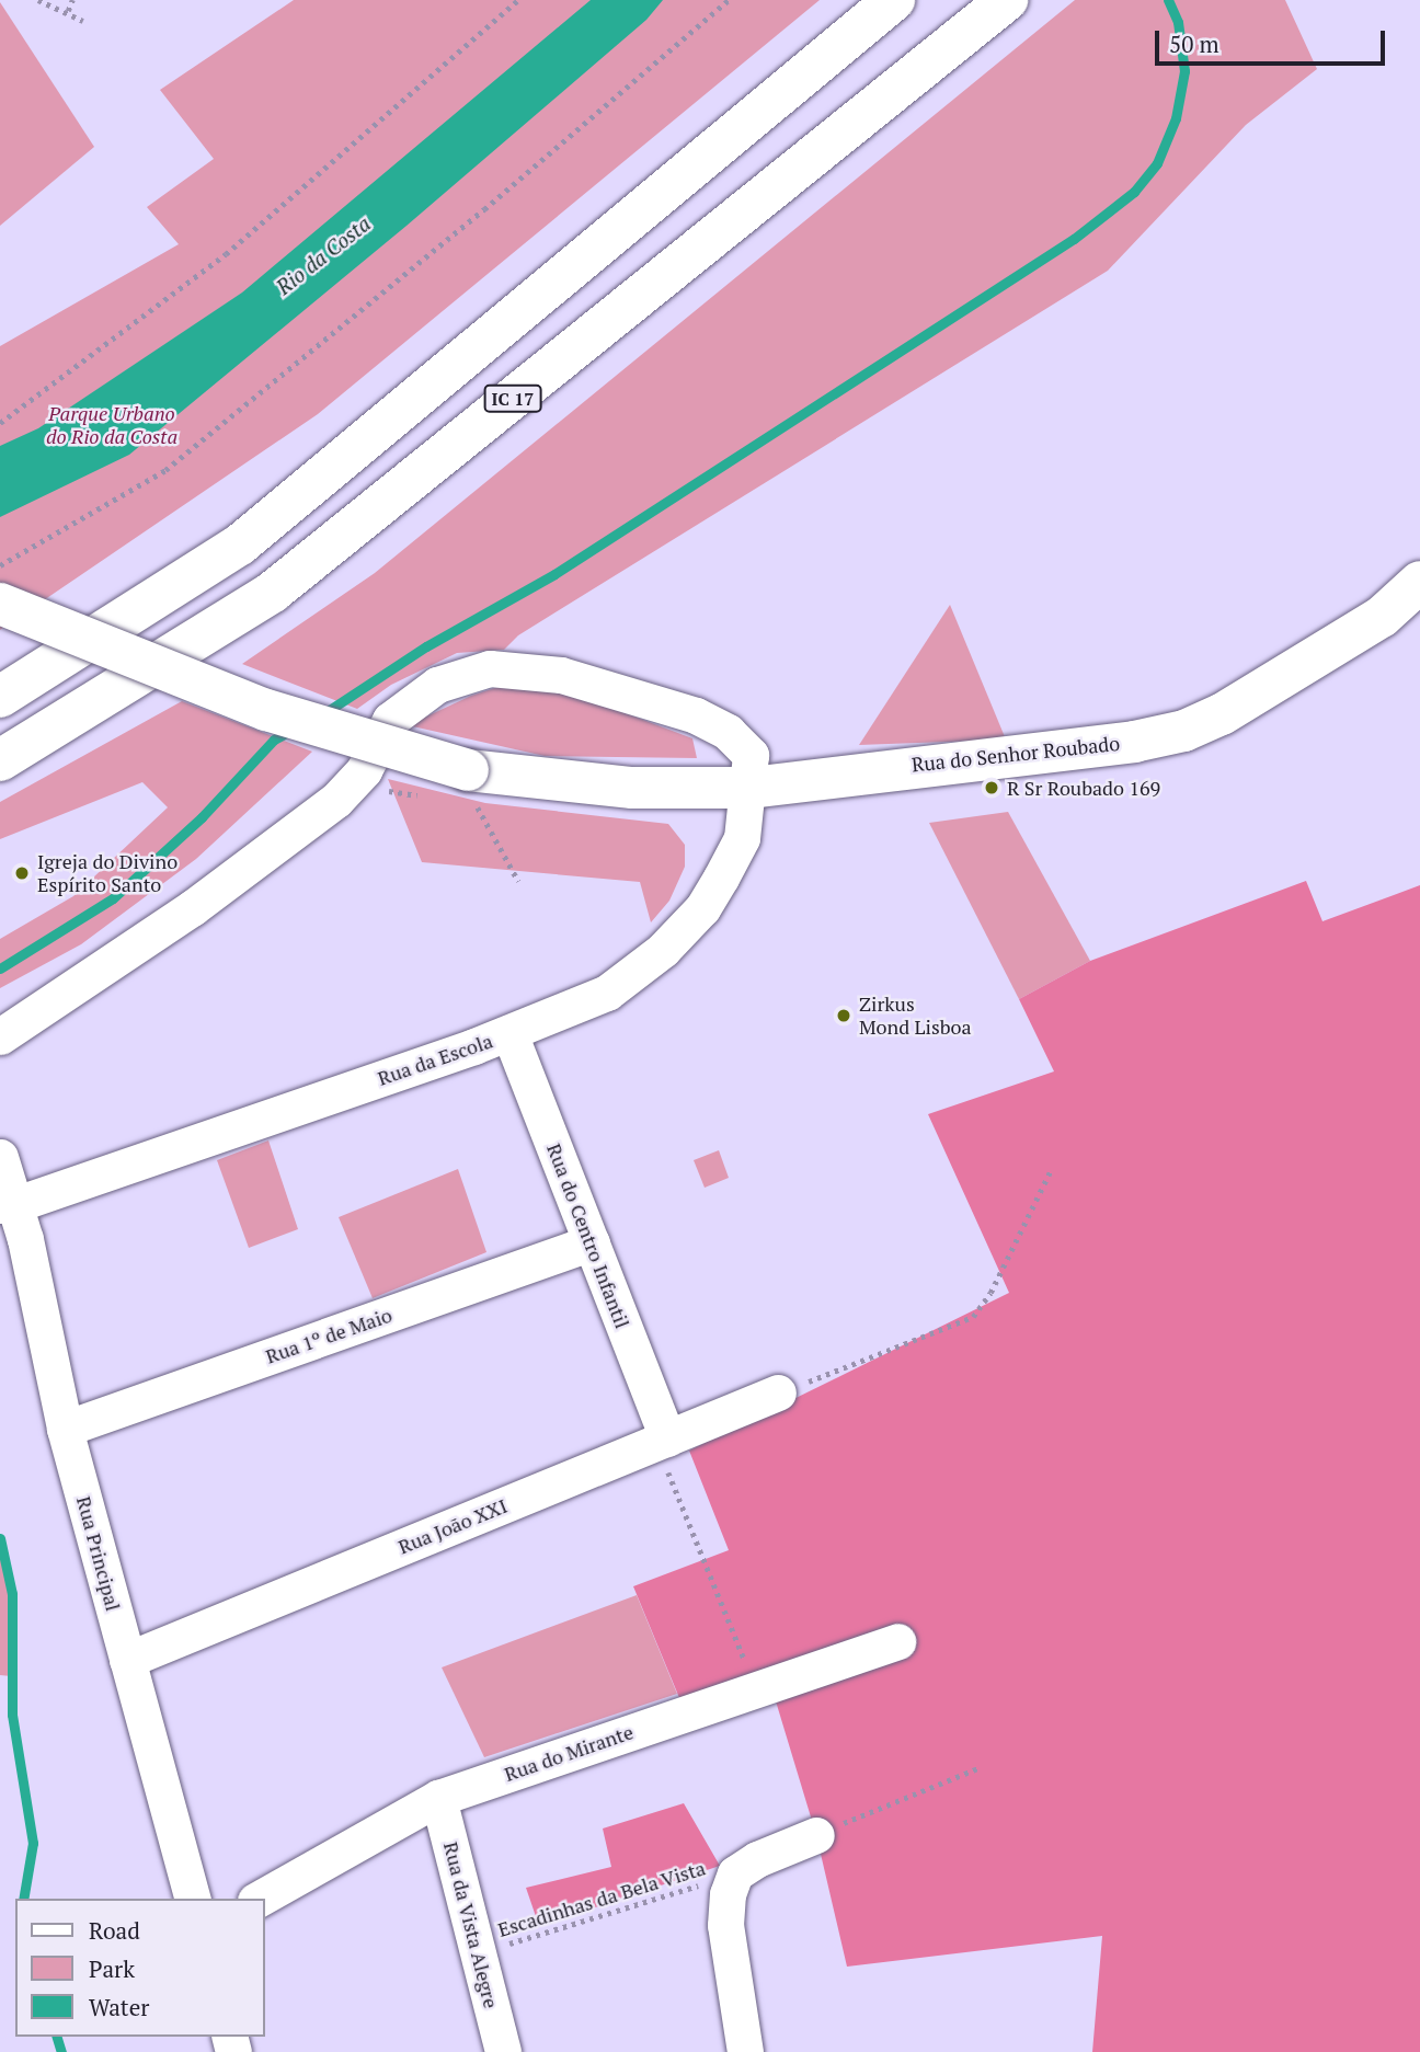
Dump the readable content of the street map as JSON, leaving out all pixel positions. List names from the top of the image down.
{
  "streets": {
    "main road": ["IC 17", "Rua do Senhor Roubado"],
    "street": [
      "Rua da Escola",
      "Rua do Centro Infantil",
      "Rua 1º de Maio",
      "Rua João XXI",
      "Rua Principal",
      "Rua do Mirante",
      "Rua da Vista Alegre"
    ],
    "path": ["Escadinhas da Bela Vista"]
  },
  "crossings": [
    ["Rua do Senhor Roubado", "Rua da Escola"],
    ["Rua da Escola", "Rua do Centro Infantil"],
    ["Rua da Escola", "Rua Principal"],
    ["Rua do Centro Infantil", "Rua 1º de Maio"],
    ["Rua do Centro Infantil", "Rua João XXI"],
    ["Rua 1º de Maio", "Rua Principal"],
    ["Rua João XXI", "Rua Principal"],
    ["Rua do Mirante", "Rua da Vista Alegre"],
    ["Escadinhas da Bela Vista", "Rua da Vista Alegre"]
  ],
  "water": ["Rio da Costa"],
  "parks": ["Parque Urbano do Rio da Costa"],
  "places": ["R Sr Roubado 169", "Igreja do Divino Espírito Santo", "Zirkus Mond Lisboa"],
  "legend": ["Road", "Park", "Water"],
  "scale_bar": "50 m"
}
